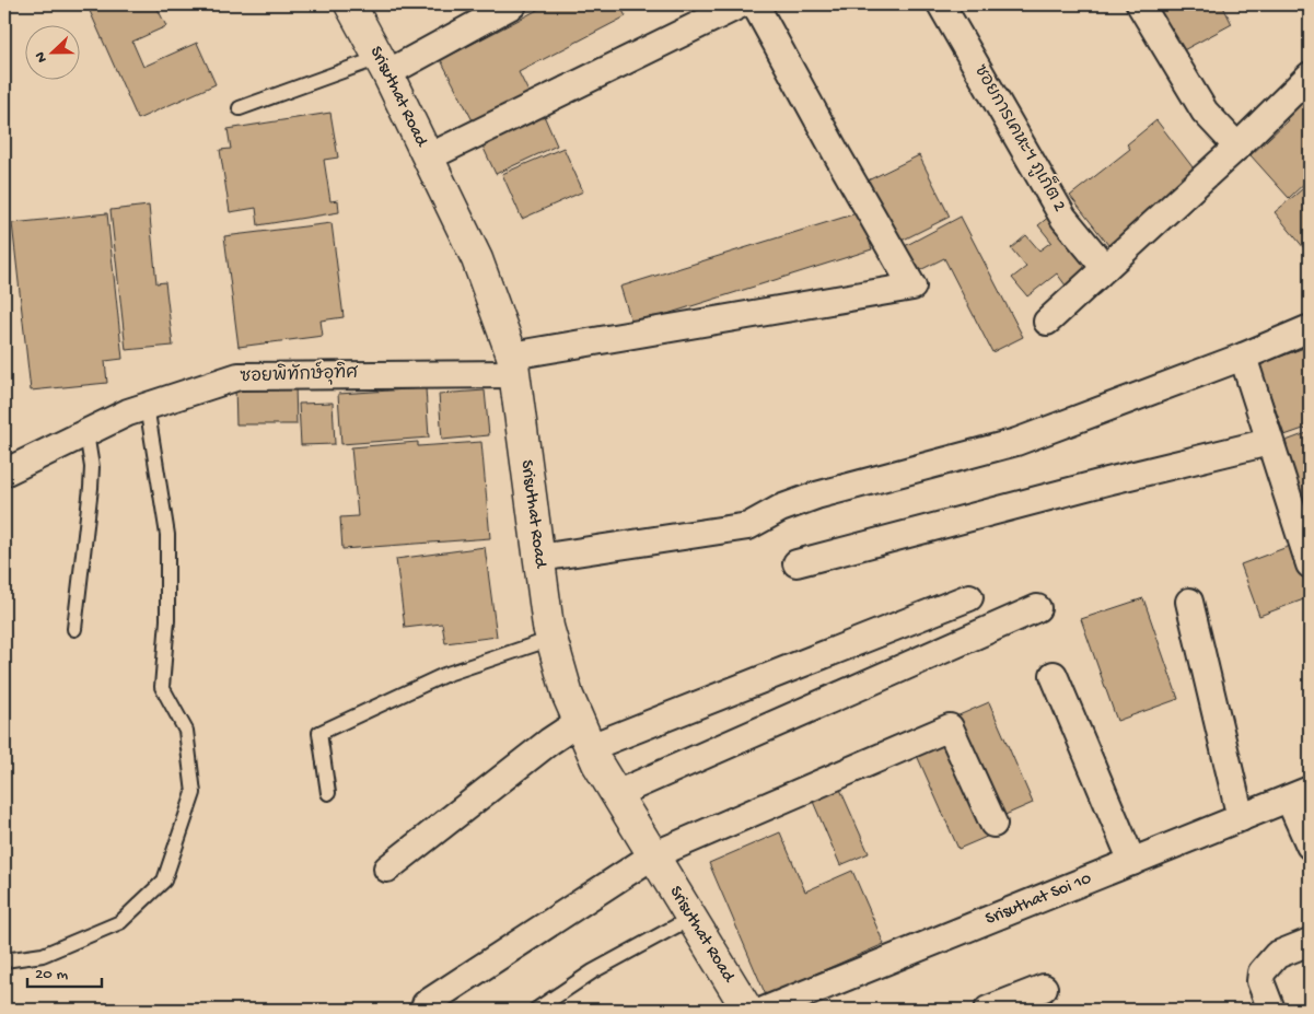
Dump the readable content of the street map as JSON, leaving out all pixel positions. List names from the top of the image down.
{
  "streets": {
    "street": [
      "Srisuthat Road",
      "ซอยการเคหะฯ ภูเก็ต 2",
      "ซอยพิทักษ์อุทิศ",
      "Srisuthat Soi 10"
    ]
  },
  "crossings": [
    ["Srisuthat Road", "ซอยพิทักษ์อุทิศ"]
  ],
  "scale_bar": "20 m",
  "north": "left"
}
